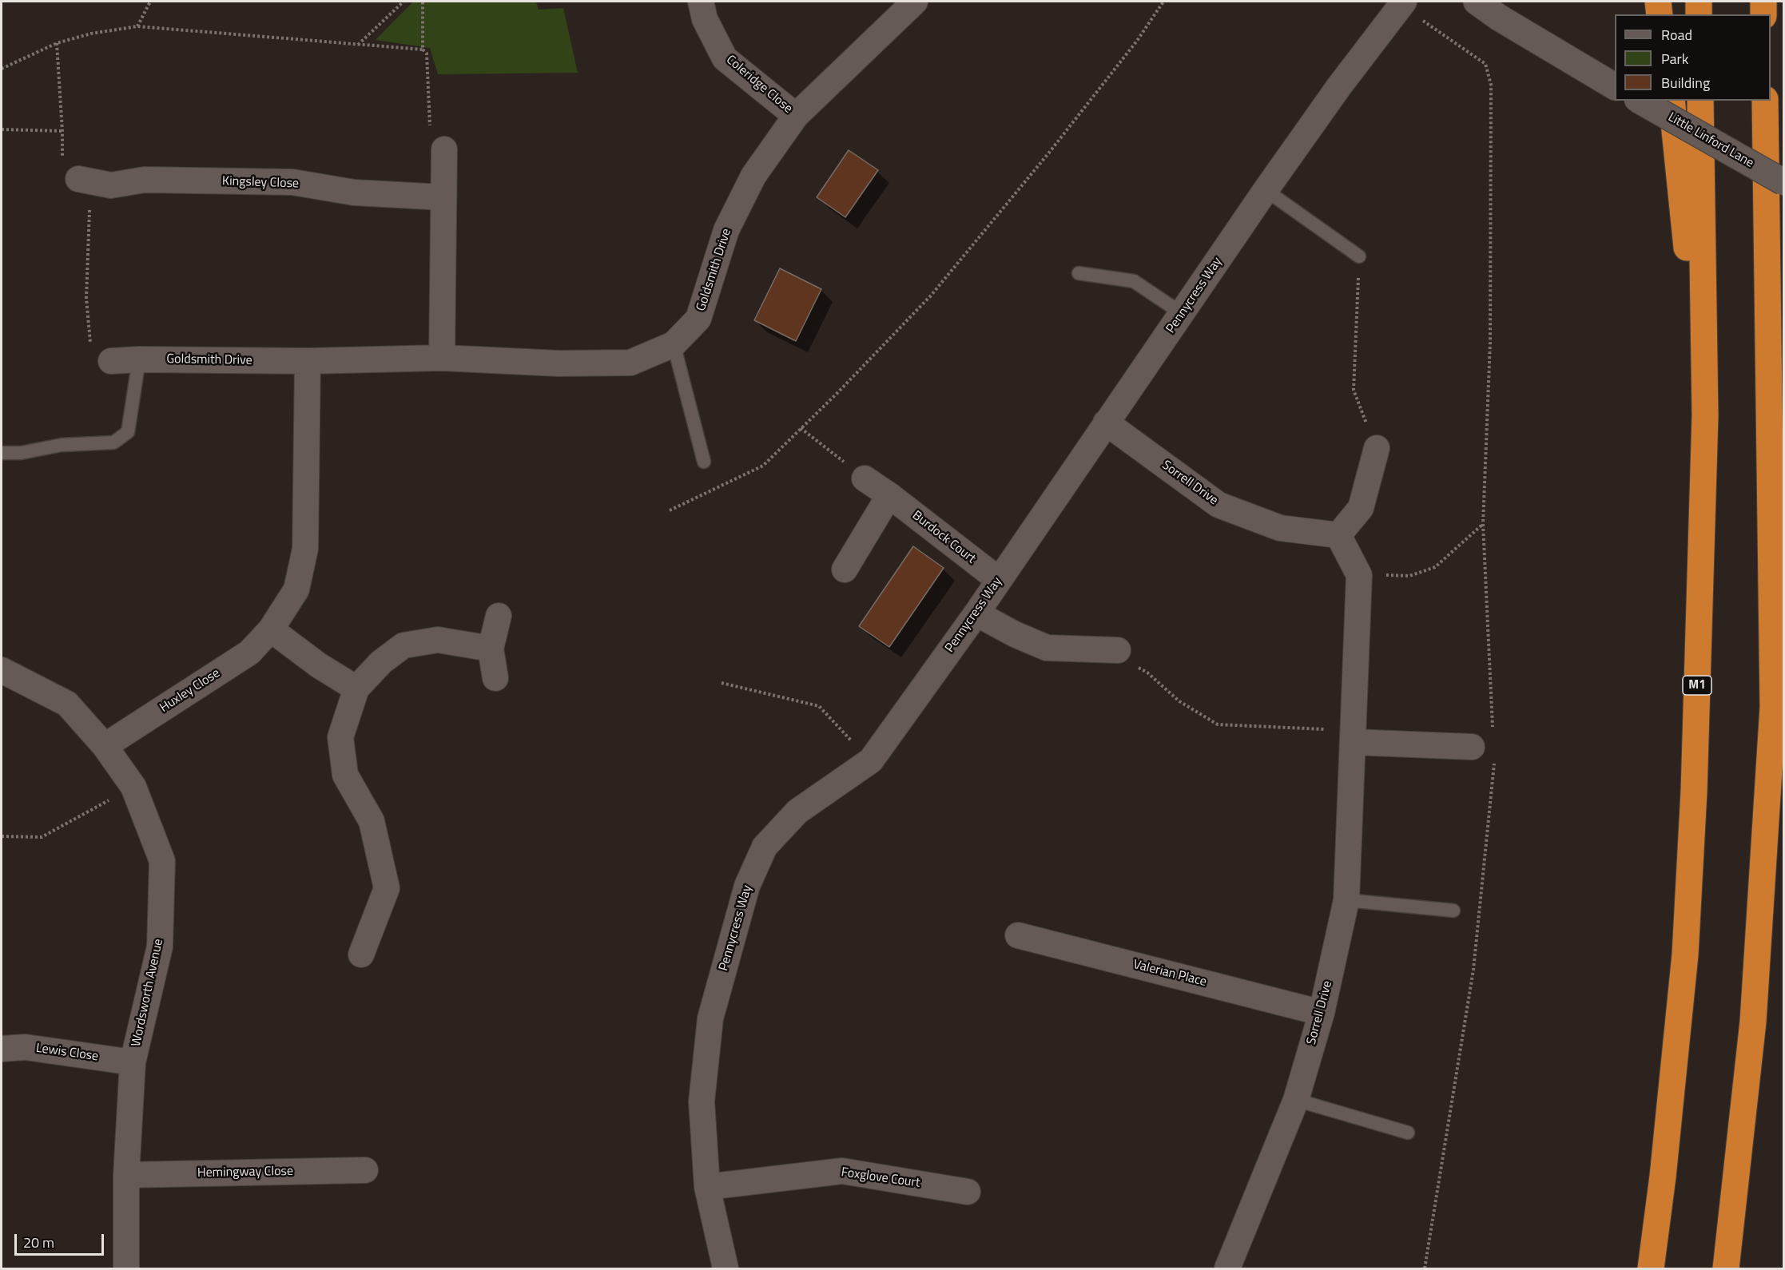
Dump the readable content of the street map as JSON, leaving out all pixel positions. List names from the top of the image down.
{
  "streets": {
    "highway": ["M1"],
    "street": [
      "Coleridge Close",
      "Little Linford Lane",
      "Kingsley Close",
      "Goldsmith Drive",
      "Pennycress Way",
      "Sorrell Drive",
      "Burdock Court",
      "Huxley Close",
      "Valerian Place",
      "Wordsworth Avenue",
      "Lewis Close",
      "Hemingway Close",
      "Foxglove Court"
    ]
  },
  "crossings": [
    ["Coleridge Close", "Goldsmith Drive"],
    ["Goldsmith Drive", "Huxley Close"],
    ["Pennycress Way", "Sorrell Drive"],
    ["Pennycress Way", "Burdock Court"],
    ["Pennycress Way", "Foxglove Court"],
    ["Sorrell Drive", "Valerian Place"],
    ["Huxley Close", "Wordsworth Avenue"],
    ["Wordsworth Avenue", "Lewis Close"],
    ["Wordsworth Avenue", "Hemingway Close"]
  ],
  "legend": ["Road", "Park", "Building"],
  "scale_bar": "20 m"
}
